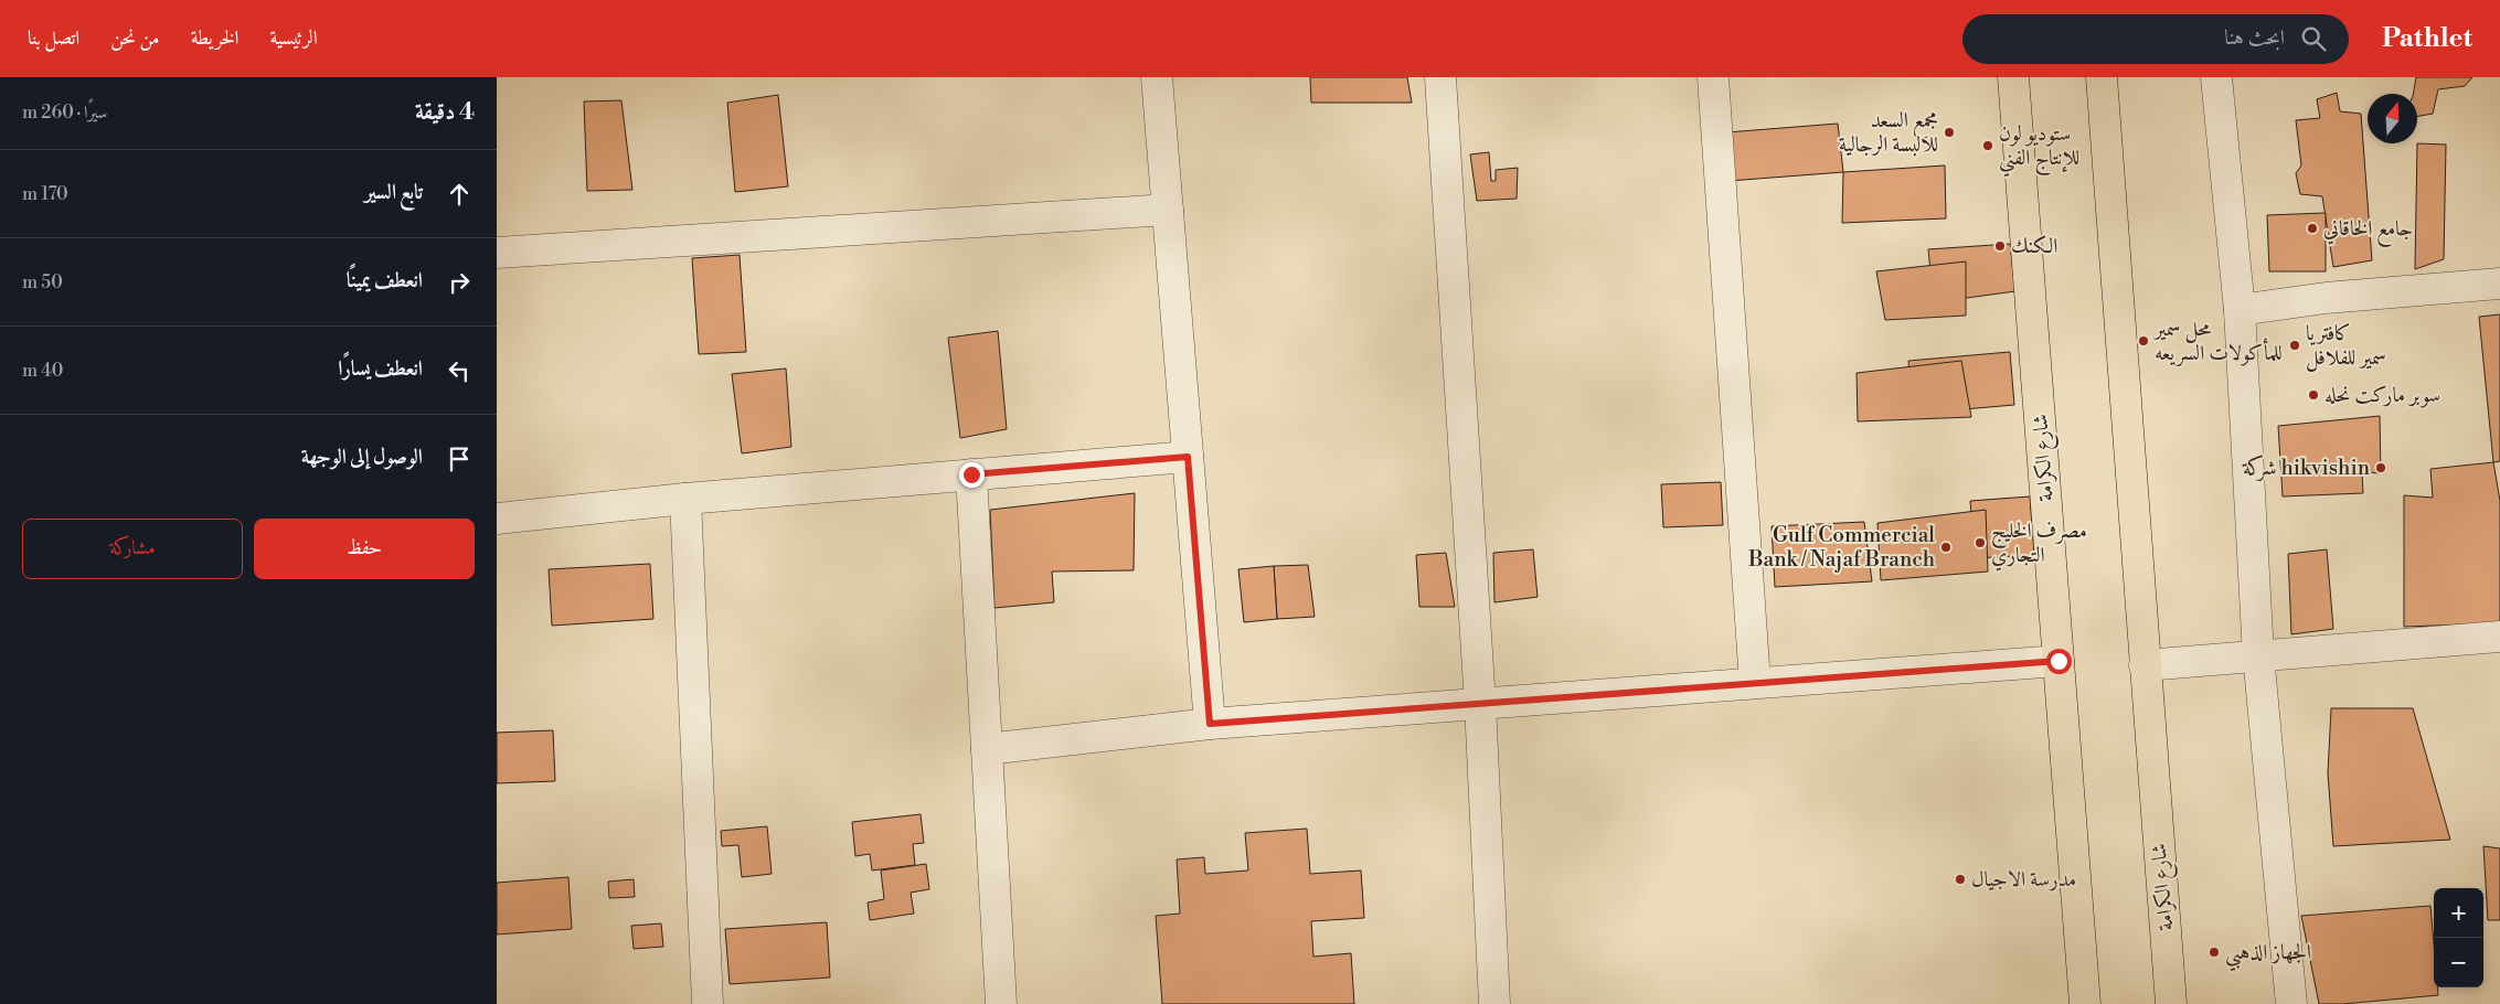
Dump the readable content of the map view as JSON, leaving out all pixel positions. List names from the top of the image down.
{
  "streets": {
    "main road": ["شارع الكرامة"]
  },
  "places": [
    "مجمع السعد للالبسة الرجالية",
    "ستوديو لون للإنتاج الفني",
    "جامع الخاقاني",
    "الكنك",
    "محل سمير للمأكولات السريعه",
    "كافتريا سمير للفلافل",
    "سوبر ماركت نحله",
    "شركة hikvishin",
    "مصرف الخليج التجاري",
    "Gulf Commercial Bank / Najaf Branch",
    "مدرسة الاجيال",
    "الجهاز الذهبي"
  ],
  "north": "top",
  "page": {
    "header": "Pathlet",
    "search": "ابحث هنا",
    "nav": [
      "الرئيسية",
      "الخريطة",
      "من نحن",
      "اتصل بنا"
    ],
    "heading": ["4 دقيقة", "سيرًا · 260 m"],
    "list": [
      ["تابع السير", "170 m"],
      ["انعطف يمينًا", "50 m"],
      ["انعطف يسارًا", "40 m"],
      "الوصول إلى الوجهة"
    ],
    "buttons": ["حفظ", "مشاركة"],
    "map_buttons": ["+", "−"]
  }
}
